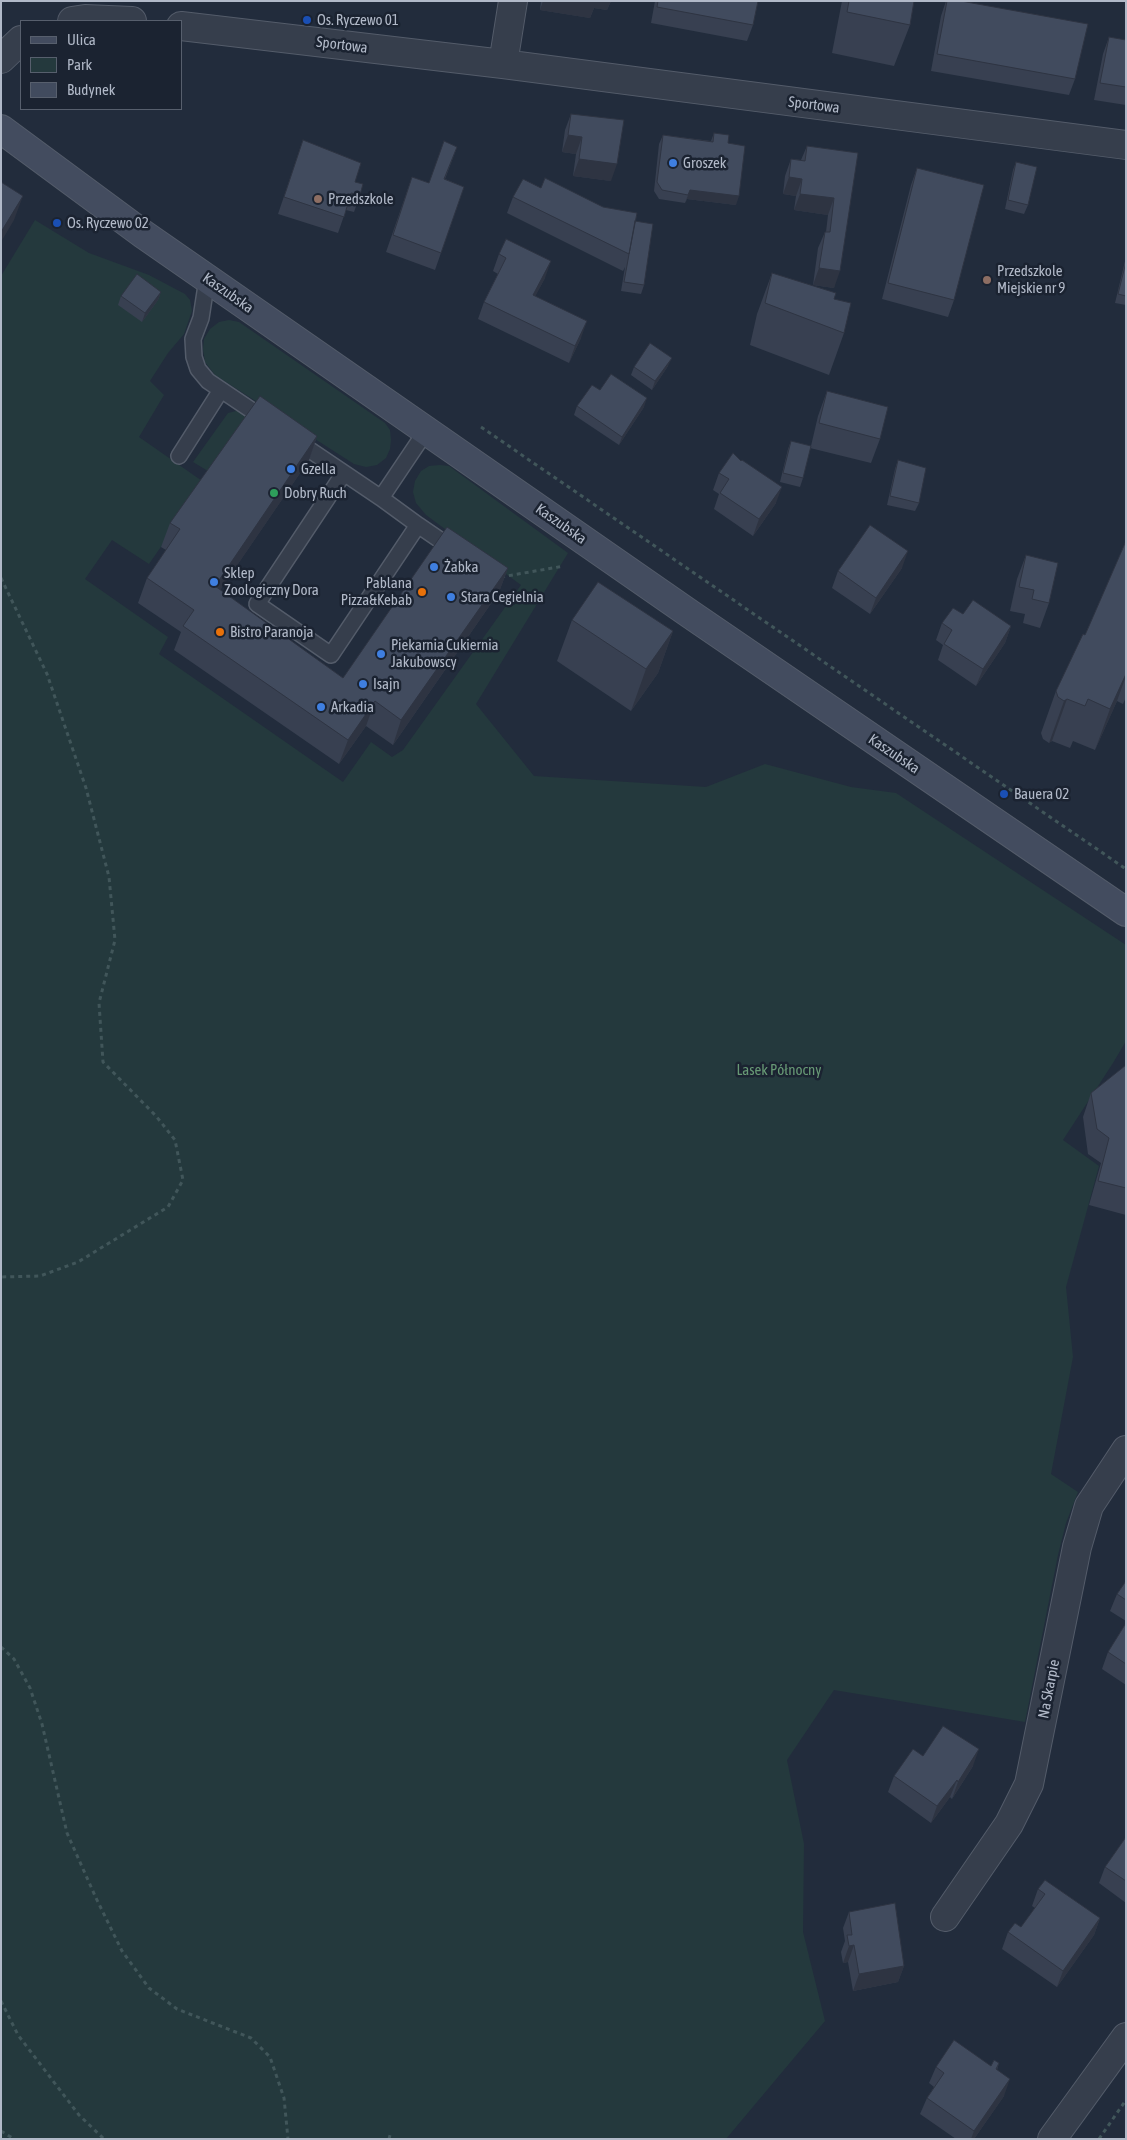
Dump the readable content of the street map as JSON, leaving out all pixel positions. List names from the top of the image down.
{
  "streets": {
    "main road": ["Kaszubska"],
    "street": ["Sportowa", "Na Skarpie"]
  },
  "parks": ["Lasek Północny"],
  "places": [
    "Os. Ryczewo 01",
    "Groszek",
    "Przedszkole",
    "Os. Ryczewo 02",
    "Przedszkole Miejskie nr 9",
    "Gzella",
    "Dobry Ruch",
    "Żabka",
    "Sklep Zoologiczny Dora",
    "Pablana Pizza&Kebab",
    "Stara Cegielnia",
    "Bistro Paranoja",
    "Piekarnia Cukiernia Jakubowscy",
    "Isajn",
    "Arkadia",
    "Bauera 02"
  ],
  "legend": ["Ulica", "Park", "Budynek"]
}
